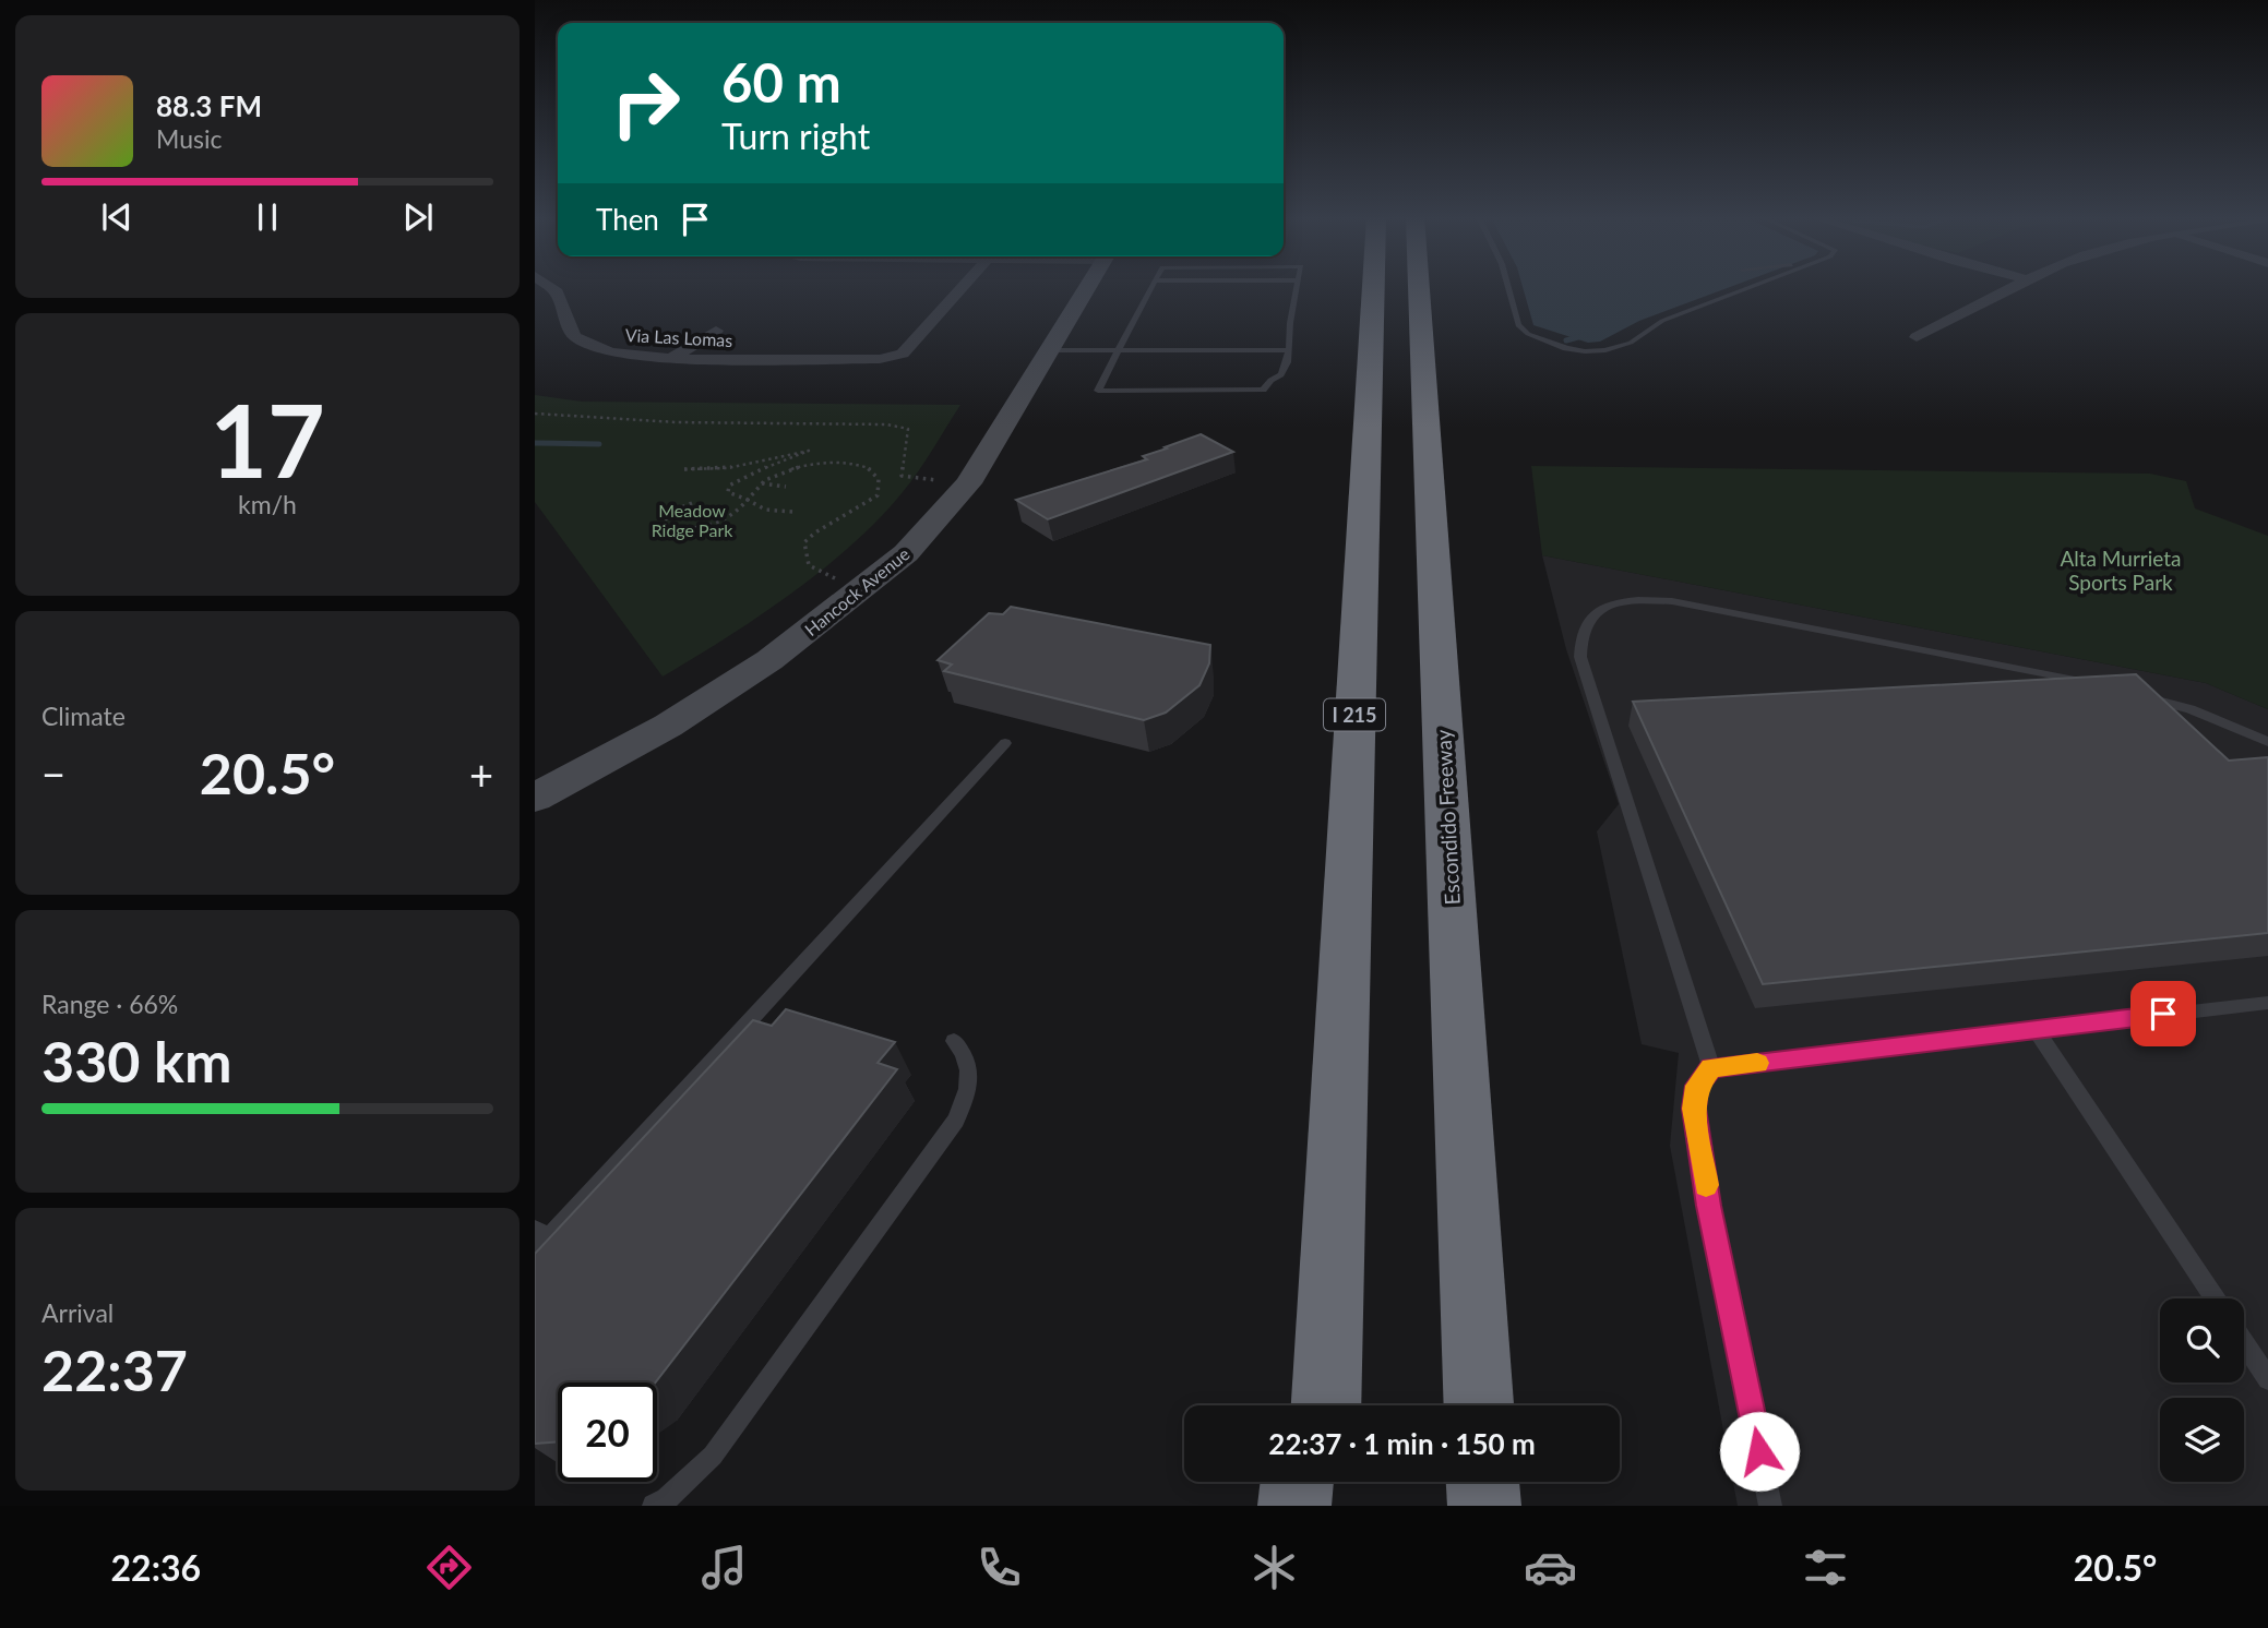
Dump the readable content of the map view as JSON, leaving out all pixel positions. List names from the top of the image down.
{
  "streets": {
    "highway": ["I 215", "Escondido Freeway"],
    "main road": ["Hancock Avenue"],
    "street": ["Via Las Lomas"]
  },
  "parks": ["Meadow Ridge Park", "Alta Murrieta Sports Park"],
  "page": {
    "turn": ["60 m", "Turn right"],
    "song": ["88.3 FM", "Music"],
    "then": "Then",
    "tile": [
      ["17", "km/h"],
      "Climate",
      ["Range · 66%", "330 km"],
      ["Arrival", "22:37"]
    ],
    "heat": ["−", "20.5°", "+"],
    "limit": "20",
    "trip": "22:37 · 1 min · 150 m",
    "tabs": ["22:36", "20.5°"]
  }
}
